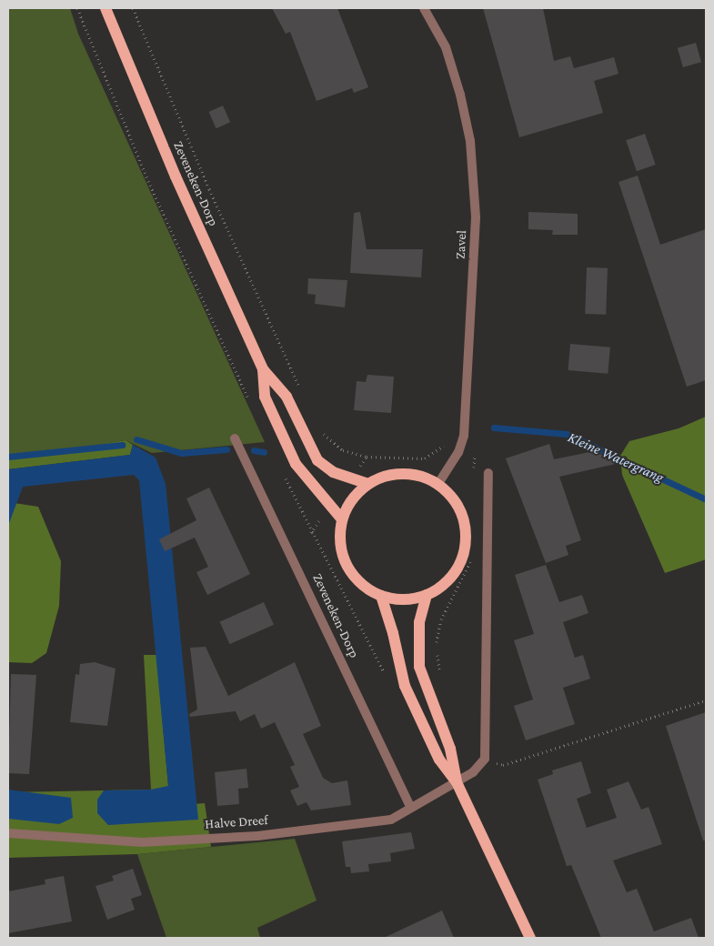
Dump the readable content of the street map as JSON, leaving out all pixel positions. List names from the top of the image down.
{
  "streets": {
    "main road": ["Zeveneken-Dorp"],
    "street": ["Zavel", "Halve Dreef"]
  },
  "crossings": [
    ["Zeveneken-Dorp", "Zavel"],
    ["Zeveneken-Dorp", "Halve Dreef"]
  ],
  "water": ["Kleine Watergrang"]
}
